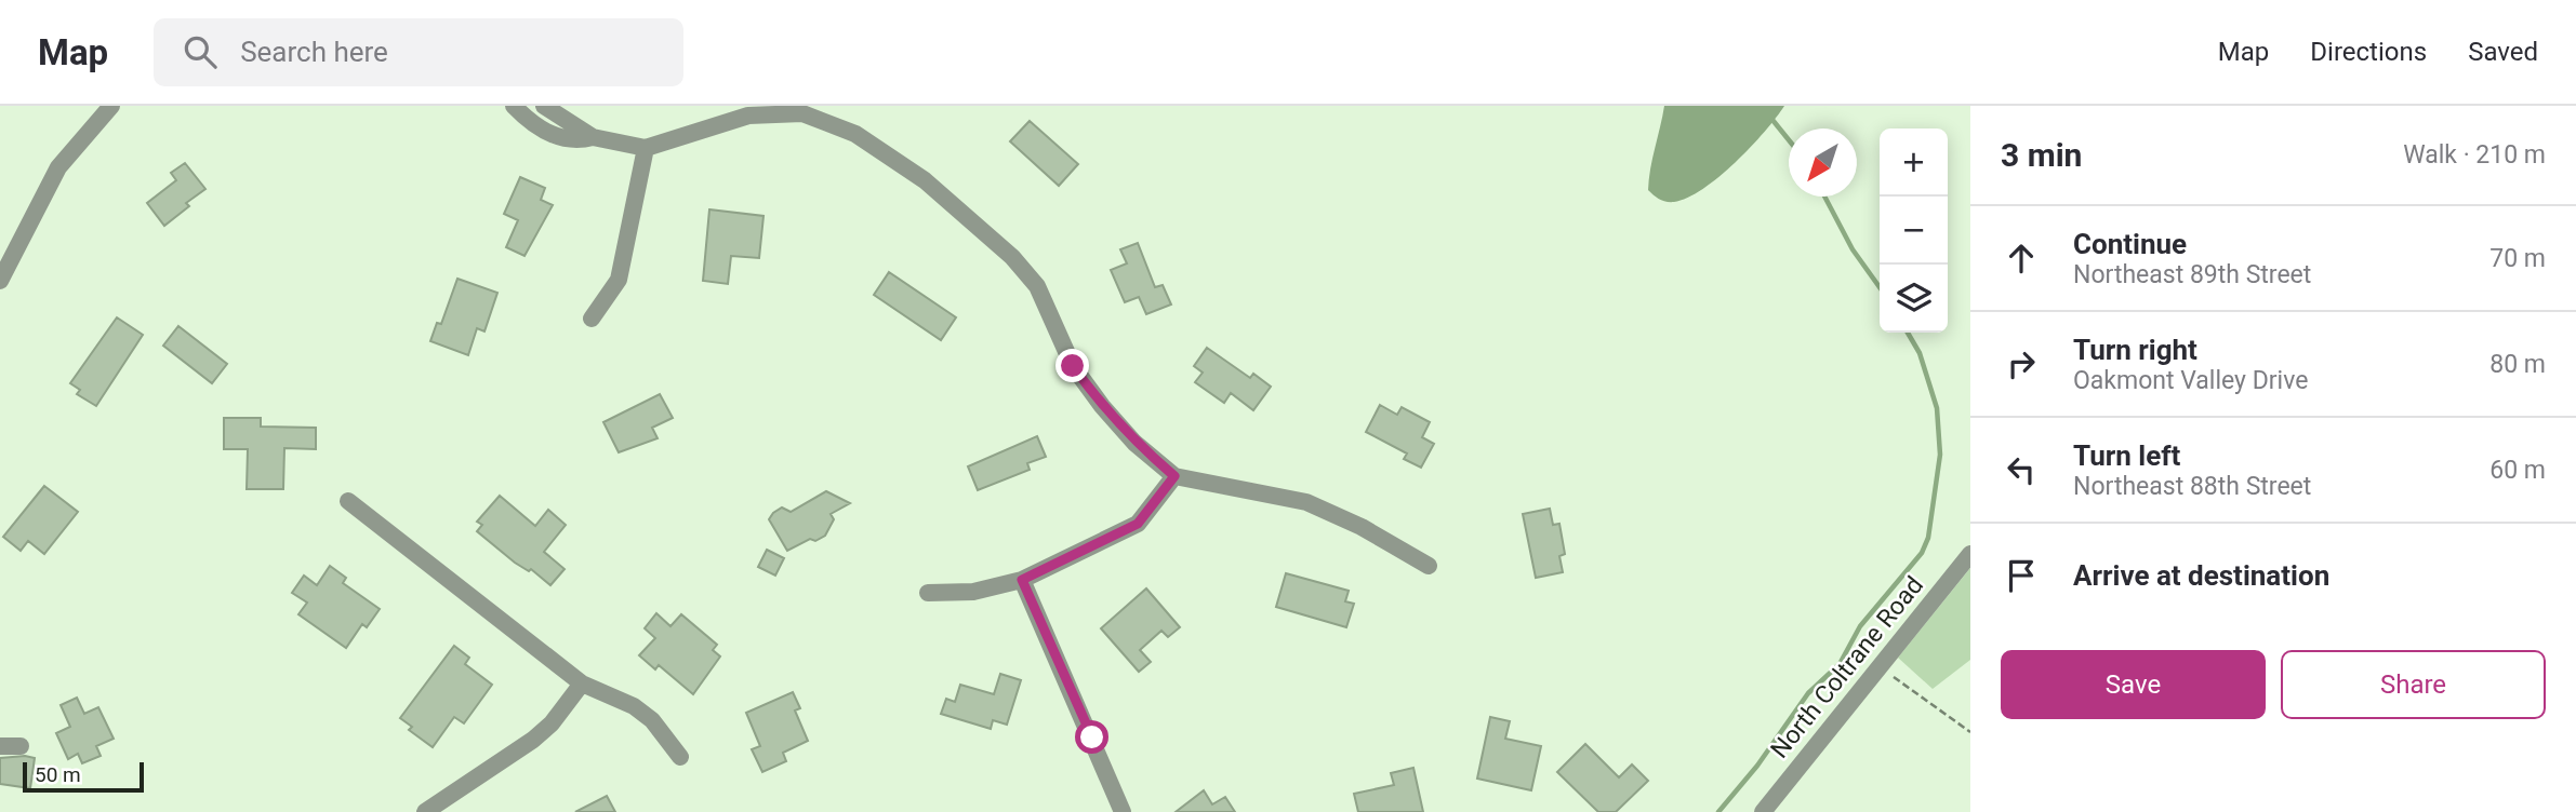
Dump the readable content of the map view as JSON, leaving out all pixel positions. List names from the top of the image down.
{
  "streets": {
    "street": ["North Coltrane Road"]
  },
  "scale_bar": "50 m",
  "north": "bottom left",
  "page": {
    "header": "Map",
    "search": "Search here",
    "nav": ["Map", "Directions", "Saved"],
    "heading": ["3 min", "Walk · 210 m"],
    "map_buttons": ["+", "−"],
    "list": [
      ["Continue", "Northeast 89th Street", "70 m"],
      ["Turn right", "Oakmont Valley Drive", "80 m"],
      ["Turn left", "Northeast 88th Street", "60 m"],
      "Arrive at destination"
    ],
    "buttons": ["Save", "Share"],
    "scale": "50 m"
  }
}
